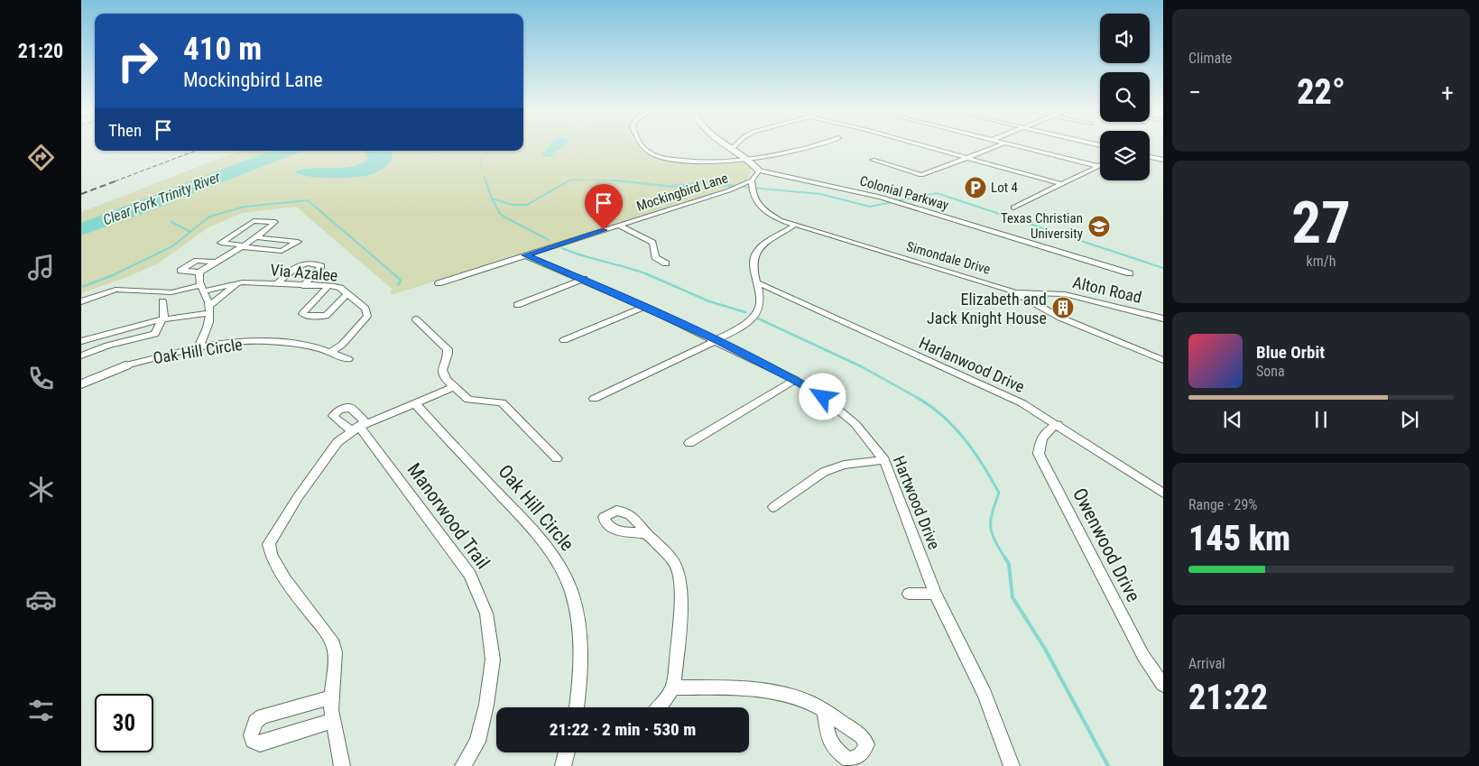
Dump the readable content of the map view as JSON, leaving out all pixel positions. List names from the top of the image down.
{
  "streets": {
    "street": [
      "Mockingbird Lane",
      "Colonial Parkway",
      "Simondale Drive",
      "Via Azalee",
      "Alton Road",
      "Oak Hill Circle",
      "Harlanwood Drive",
      "Hartwood Drive",
      "Manorwood Trail",
      "Owenwood Drive"
    ]
  },
  "crossings": [
    ["Mockingbird Lane", "Simondale Drive"],
    ["Mockingbird Lane", "Hartwood Drive"],
    ["Simondale Drive", "Alton Road"],
    ["Via Azalee", "Oak Hill Circle"],
    ["Harlanwood Drive", "Owenwood Drive"]
  ],
  "water": ["Clear Fork Trinity River"],
  "places": {
    "parking": ["Lot 4"],
    "school or university": ["Texas Christian University"],
    "building": ["Elizabeth and Jack Knight House"]
  },
  "page": {
    "tabs": "21:20",
    "tile": [
      "Climate",
      ["27", "km/h"],
      ["Range · 29%", "145 km"],
      ["Arrival", "21:22"]
    ],
    "turn": ["410 m", "Mockingbird Lane"],
    "heat": ["−", "22°", "+"],
    "then": "Then",
    "song": ["Blue Orbit", "Sona"],
    "limit": "30",
    "trip": "21:22 · 2 min · 530 m"
  }
}
